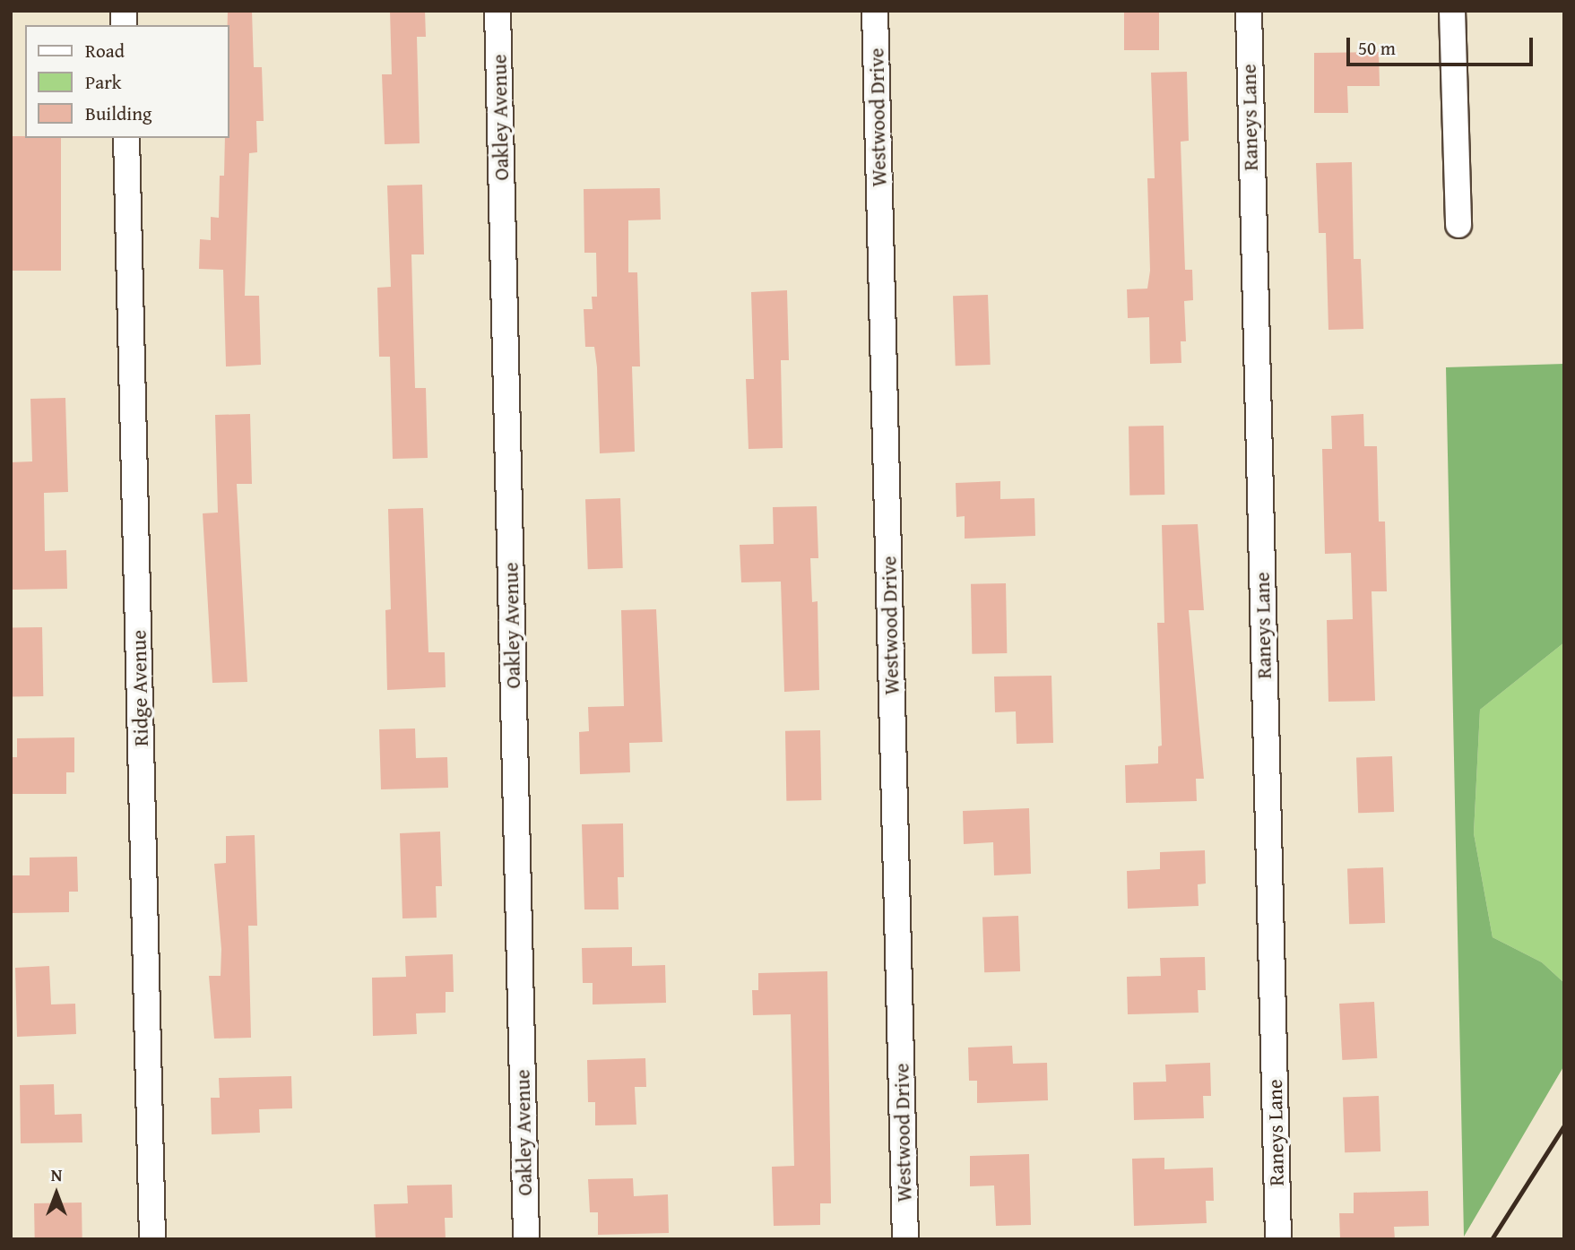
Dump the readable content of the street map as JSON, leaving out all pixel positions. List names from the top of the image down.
{
  "streets": {
    "street": [
      "Oakley Avenue",
      "Westwood Drive",
      "Raneys Lane",
      "Ridge Avenue"
    ]
  },
  "legend": ["Road", "Park", "Building"],
  "scale_bar": "50 m",
  "north": "top"
}
